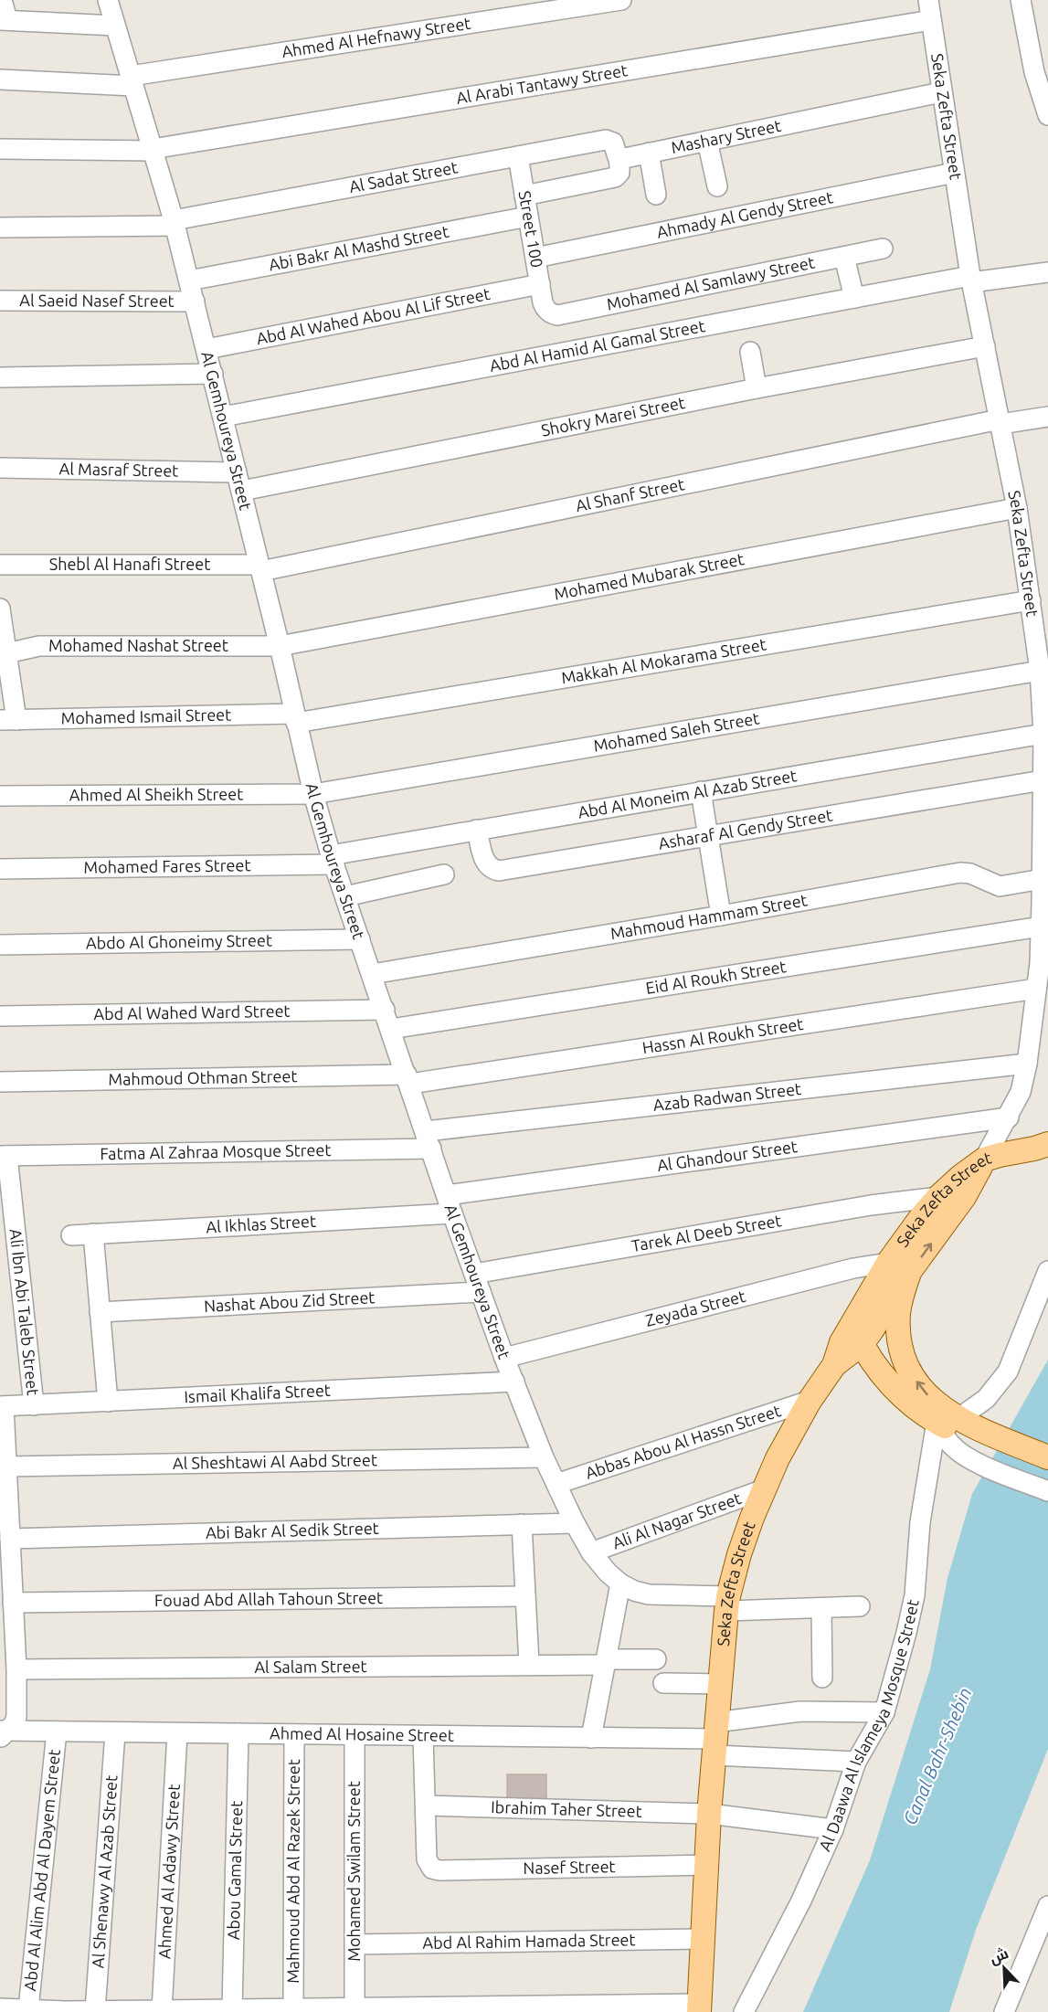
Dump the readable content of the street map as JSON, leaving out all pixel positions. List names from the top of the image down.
{
  "streets": {
    "main road": ["Seka Zefta Street"],
    "street": [
      "Ahmed Al Hefnawy Street",
      "Al Arabi Tantawy Street",
      "Mashary Street",
      "Al Sadat Street",
      "Ahmady Al Gendy Street",
      "Street 100",
      "Abi Bakr Al Mashd Street",
      "Mohamed Al Samlawy Street",
      "Al Saeid Nasef Street",
      "Abd Al Wahed Abou Al Lif Street",
      "Abd Al Hamid Al Gamal Street",
      "Shokry Marei Street",
      "Al Gemhoureya Street",
      "Al Masraf Street",
      "Al Shanf Street",
      "Shebl Al Hanafi Street",
      "Mohamed Mubarak Street",
      "Mohamed Nashat Street",
      "Makkah Al Mokarama Street",
      "Mohamed Ismail Street",
      "Mohamed Saleh Street",
      "Abd Al Moneim Al Azab Street",
      "Ahmed Al Sheikh Street",
      "Asharaf Al Gendy Street",
      "Mohamed Fares Street",
      "Mahmoud Hammam Street",
      "Abdo Al Ghoneimy Street",
      "Eid Al Roukh Street",
      "Abd Al Wahed Ward Street",
      "Hassn Al Roukh Street",
      "Mahmoud Othman Street",
      "Azab Radwan Street",
      "Fatma Al Zahraa Mosque Street",
      "Al Ghandour Street",
      "Al Ikhlas Street",
      "Tarek Al Deeb Street",
      "Nashat Abou Zid Street",
      "Zeyada Street",
      "Ali Ibn Abi Taleb Street",
      "Ismail Khalifa Street",
      "Abbas Abou Al Hassn Street",
      "Al Sheshtawi Al Aabd Street",
      "Ali Al Nagar Street",
      "Abi Bakr Al Sedik Street",
      "Fouad Abd Allah Tahoun Street",
      "Al Salam Street",
      "Al Daawa Al Islameya Mosque Street",
      "Ahmed Al Hosaine Street",
      "Ibrahim Taher Street",
      "Nasef Street",
      "Abd Al Alim Abd Al Dayem Street",
      "Al Shenawy Al Azab Street",
      "Ahmed Al Adawy Street",
      "Abou Gamal Street",
      "Mahmoud Abd Al Razek Street",
      "Mohamed Swilam Street",
      "Abd Al Rahim Hamada Street"
    ]
  },
  "crossings": [
    ["Ahmed Al Hefnawy Street", "Al Gemhoureya Street"],
    ["Al Arabi Tantawy Street", "Seka Zefta Street"],
    ["Al Arabi Tantawy Street", "Al Gemhoureya Street"],
    ["Seka Zefta Street", "Mashary Street"],
    ["Seka Zefta Street", "Ahmady Al Gendy Street"],
    ["Seka Zefta Street", "Abd Al Hamid Al Gamal Street"],
    ["Seka Zefta Street", "Shokry Marei Street"],
    ["Seka Zefta Street", "Al Gemhoureya Street"],
    ["Seka Zefta Street", "Al Shanf Street"],
    ["Seka Zefta Street", "Mohamed Mubarak Street"],
    ["Seka Zefta Street", "Makkah Al Mokarama Street"],
    ["Seka Zefta Street", "Mohamed Saleh Street"],
    ["Seka Zefta Street", "Abd Al Moneim Al Azab Street"],
    ["Seka Zefta Street", "Asharaf Al Gendy Street"],
    ["Seka Zefta Street", "Mahmoud Hammam Street"],
    ["Seka Zefta Street", "Eid Al Roukh Street"],
    ["Seka Zefta Street", "Hassn Al Roukh Street"],
    ["Seka Zefta Street", "Azab Radwan Street"],
    ["Seka Zefta Street", "Al Ghandour Street"],
    ["Seka Zefta Street", "Tarek Al Deeb Street"],
    ["Seka Zefta Street", "Zeyada Street"],
    ["Seka Zefta Street", "Abbas Abou Al Hassn Street"],
    ["Seka Zefta Street", "Ali Al Nagar Street"],
    ["Seka Zefta Street", "Ahmed Al Hosaine Street"],
    ["Seka Zefta Street", "Ibrahim Taher Street"],
    ["Seka Zefta Street", "Nasef Street"],
    ["Seka Zefta Street", "Abd Al Rahim Hamada Street"],
    ["Mashary Street", "Al Sadat Street"],
    ["Mashary Street", "Street 100"],
    ["Al Sadat Street", "Street 100"],
    ["Al Sadat Street", "Al Gemhoureya Street"],
    ["Ahmady Al Gendy Street", "Street 100"],
    ["Street 100", "Abi Bakr Al Mashd Street"],
    ["Street 100", "Mohamed Al Samlawy Street"],
    ["Street 100", "Abd Al Wahed Abou Al Lif Street"],
    ["Abi Bakr Al Mashd Street", "Al Gemhoureya Street"],
    ["Mohamed Al Samlawy Street", "Abd Al Wahed Abou Al Lif Street"],
    ["Al Saeid Nasef Street", "Al Gemhoureya Street"],
    ["Abd Al Wahed Abou Al Lif Street", "Al Gemhoureya Street"],
    ["Abd Al Hamid Al Gamal Street", "Al Gemhoureya Street"],
    ["Shokry Marei Street", "Al Gemhoureya Street"],
    ["Al Gemhoureya Street", "Al Masraf Street"],
    ["Al Gemhoureya Street", "Al Shanf Street"],
    ["Al Gemhoureya Street", "Shebl Al Hanafi Street"],
    ["Al Gemhoureya Street", "Mohamed Mubarak Street"],
    ["Al Gemhoureya Street", "Mohamed Nashat Street"],
    ["Al Gemhoureya Street", "Makkah Al Mokarama Street"],
    ["Al Gemhoureya Street", "Mohamed Ismail Street"],
    ["Al Gemhoureya Street", "Mohamed Saleh Street"],
    ["Al Gemhoureya Street", "Abd Al Moneim Al Azab Street"],
    ["Al Gemhoureya Street", "Ahmed Al Sheikh Street"],
    ["Al Gemhoureya Street", "Mohamed Fares Street"],
    ["Al Gemhoureya Street", "Mahmoud Hammam Street"],
    ["Al Gemhoureya Street", "Abdo Al Ghoneimy Street"],
    ["Al Gemhoureya Street", "Eid Al Roukh Street"],
    ["Al Gemhoureya Street", "Abd Al Wahed Ward Street"],
    ["Al Gemhoureya Street", "Hassn Al Roukh Street"],
    ["Al Gemhoureya Street", "Mahmoud Othman Street"],
    ["Al Gemhoureya Street", "Azab Radwan Street"],
    ["Al Gemhoureya Street", "Fatma Al Zahraa Mosque Street"],
    ["Al Gemhoureya Street", "Al Ghandour Street"],
    ["Al Gemhoureya Street", "Al Ikhlas Street"],
    ["Al Gemhoureya Street", "Tarek Al Deeb Street"],
    ["Al Gemhoureya Street", "Nashat Abou Zid Street"],
    ["Al Gemhoureya Street", "Zeyada Street"],
    ["Al Gemhoureya Street", "Ismail Khalifa Street"],
    ["Al Gemhoureya Street", "Abbas Abou Al Hassn Street"],
    ["Al Gemhoureya Street", "Al Sheshtawi Al Aabd Street"],
    ["Al Gemhoureya Street", "Ali Al Nagar Street"],
    ["Al Gemhoureya Street", "Abi Bakr Al Sedik Street"],
    ["Al Shanf Street", "Shebl Al Hanafi Street"],
    ["Mohamed Mubarak Street", "Mohamed Nashat Street"],
    ["Makkah Al Mokarama Street", "Mohamed Ismail Street"],
    ["Mohamed Saleh Street", "Ahmed Al Sheikh Street"],
    ["Abd Al Moneim Al Azab Street", "Asharaf Al Gendy Street"],
    ["Abd Al Moneim Al Azab Street", "Mohamed Fares Street"],
    ["Hassn Al Roukh Street", "Mahmoud Othman Street"],
    ["Azab Radwan Street", "Fatma Al Zahraa Mosque Street"],
    ["Fatma Al Zahraa Mosque Street", "Ali Ibn Abi Taleb Street"],
    ["Al Ghandour Street", "Al Ikhlas Street"],
    ["Tarek Al Deeb Street", "Nashat Abou Zid Street"],
    ["Ali Ibn Abi Taleb Street", "Ismail Khalifa Street"],
    ["Al Daawa Al Islameya Mosque Street", "Ibrahim Taher Street"],
    ["Ahmed Al Hosaine Street", "Abd Al Alim Abd Al Dayem Street"],
    ["Ahmed Al Hosaine Street", "Al Shenawy Al Azab Street"],
    ["Ahmed Al Hosaine Street", "Ahmed Al Adawy Street"],
    ["Ahmed Al Hosaine Street", "Abou Gamal Street"],
    ["Ahmed Al Hosaine Street", "Mahmoud Abd Al Razek Street"],
    ["Ahmed Al Hosaine Street", "Mohamed Swilam Street"],
    ["Ibrahim Taher Street", "Nasef Street"],
    ["Mohamed Swilam Street", "Abd Al Rahim Hamada Street"]
  ],
  "water": ["Canal Bahr-Shebin"],
  "north": "top left"
}
